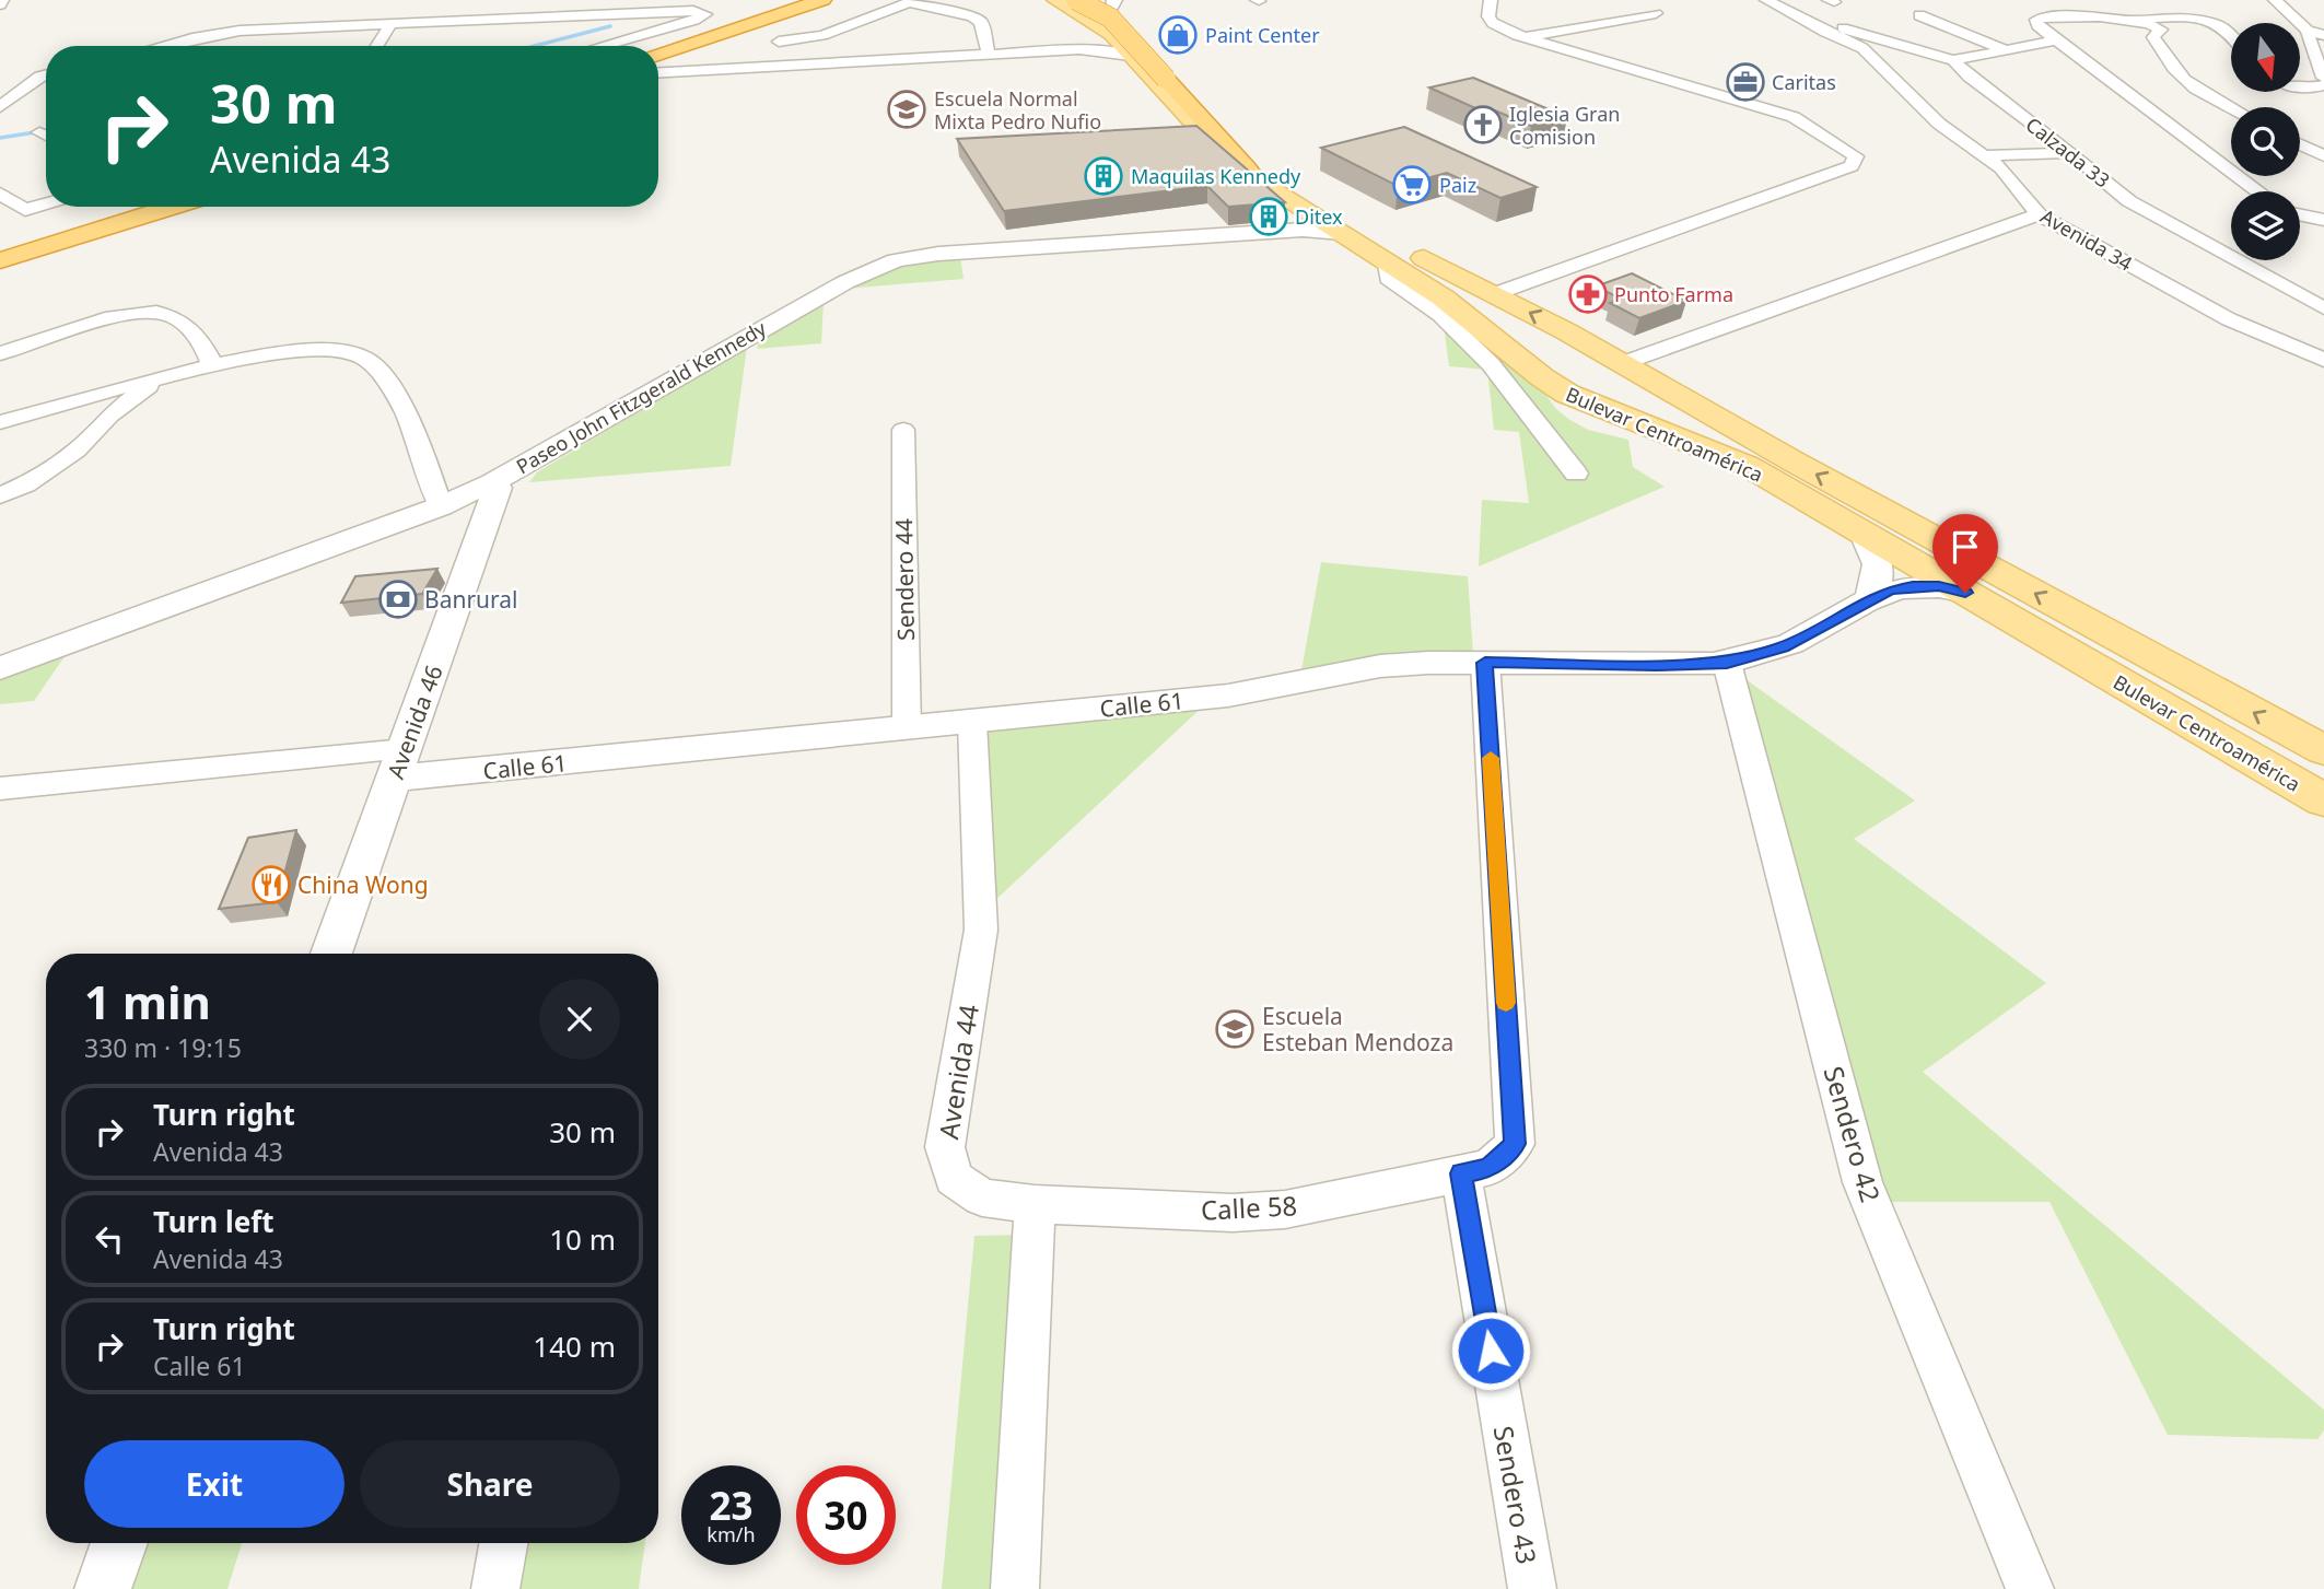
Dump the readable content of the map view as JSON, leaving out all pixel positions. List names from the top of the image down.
{
  "streets": {
    "main road": ["Bulevar Centroamérica"],
    "street": [
      "Calzada 33",
      "Avenida 34",
      "Paseo John Fitzgerald Kennedy",
      "Sendero 44",
      "Calle 61",
      "Avenida 46",
      "Avenida 44",
      "Sendero 42",
      "Calle 58",
      "Sendero 43"
    ]
  },
  "crossings": [
    ["Calzada 33", "Avenida 34"],
    ["Paseo John Fitzgerald Kennedy", "Bulevar Centroamérica"],
    ["Paseo John Fitzgerald Kennedy", "Avenida 46"],
    ["Bulevar Centroamérica", "Calle 61"],
    ["Sendero 44", "Calle 61"],
    ["Calle 61", "Avenida 46"],
    ["Calle 61", "Avenida 44"],
    ["Calle 61", "Sendero 42"],
    ["Calle 61", "Calle 58"],
    ["Avenida 44", "Calle 58"],
    ["Calle 58", "Sendero 43"]
  ],
  "places": {
    "shop": ["Paint Center"],
    "office": ["Caritas"],
    "school or university": ["Escuela Normal Mixta Pedro Nufio", "Escuela Esteban Mendoza"],
    "church": ["Iglesia Gran Comision"],
    "building": ["Maquilas Kennedy", "Ditex"],
    "supermarket": ["Paiz"],
    "pharmacy": ["Punto Farma"],
    "bank": ["Banrural"],
    "restaurant": ["China Wong"]
  },
  "north": "bottom",
  "page": {
    "turn": ["30 m", "Avenida 43"],
    "heading": ["1 min", "330 m · 19:15"],
    "list": [
      {
        "name": "Turn right",
        "note": "Avenida 43",
        "value": "30 m"
      },
      {
        "name": "Turn left",
        "note": "Avenida 43",
        "value": "10 m"
      },
      {
        "name": "Turn right",
        "note": "Calle 61",
        "value": "140 m"
      }
    ],
    "buttons": ["Exit", "Share"],
    "speed": "23 km/h",
    "limit": "30"
  }
}
